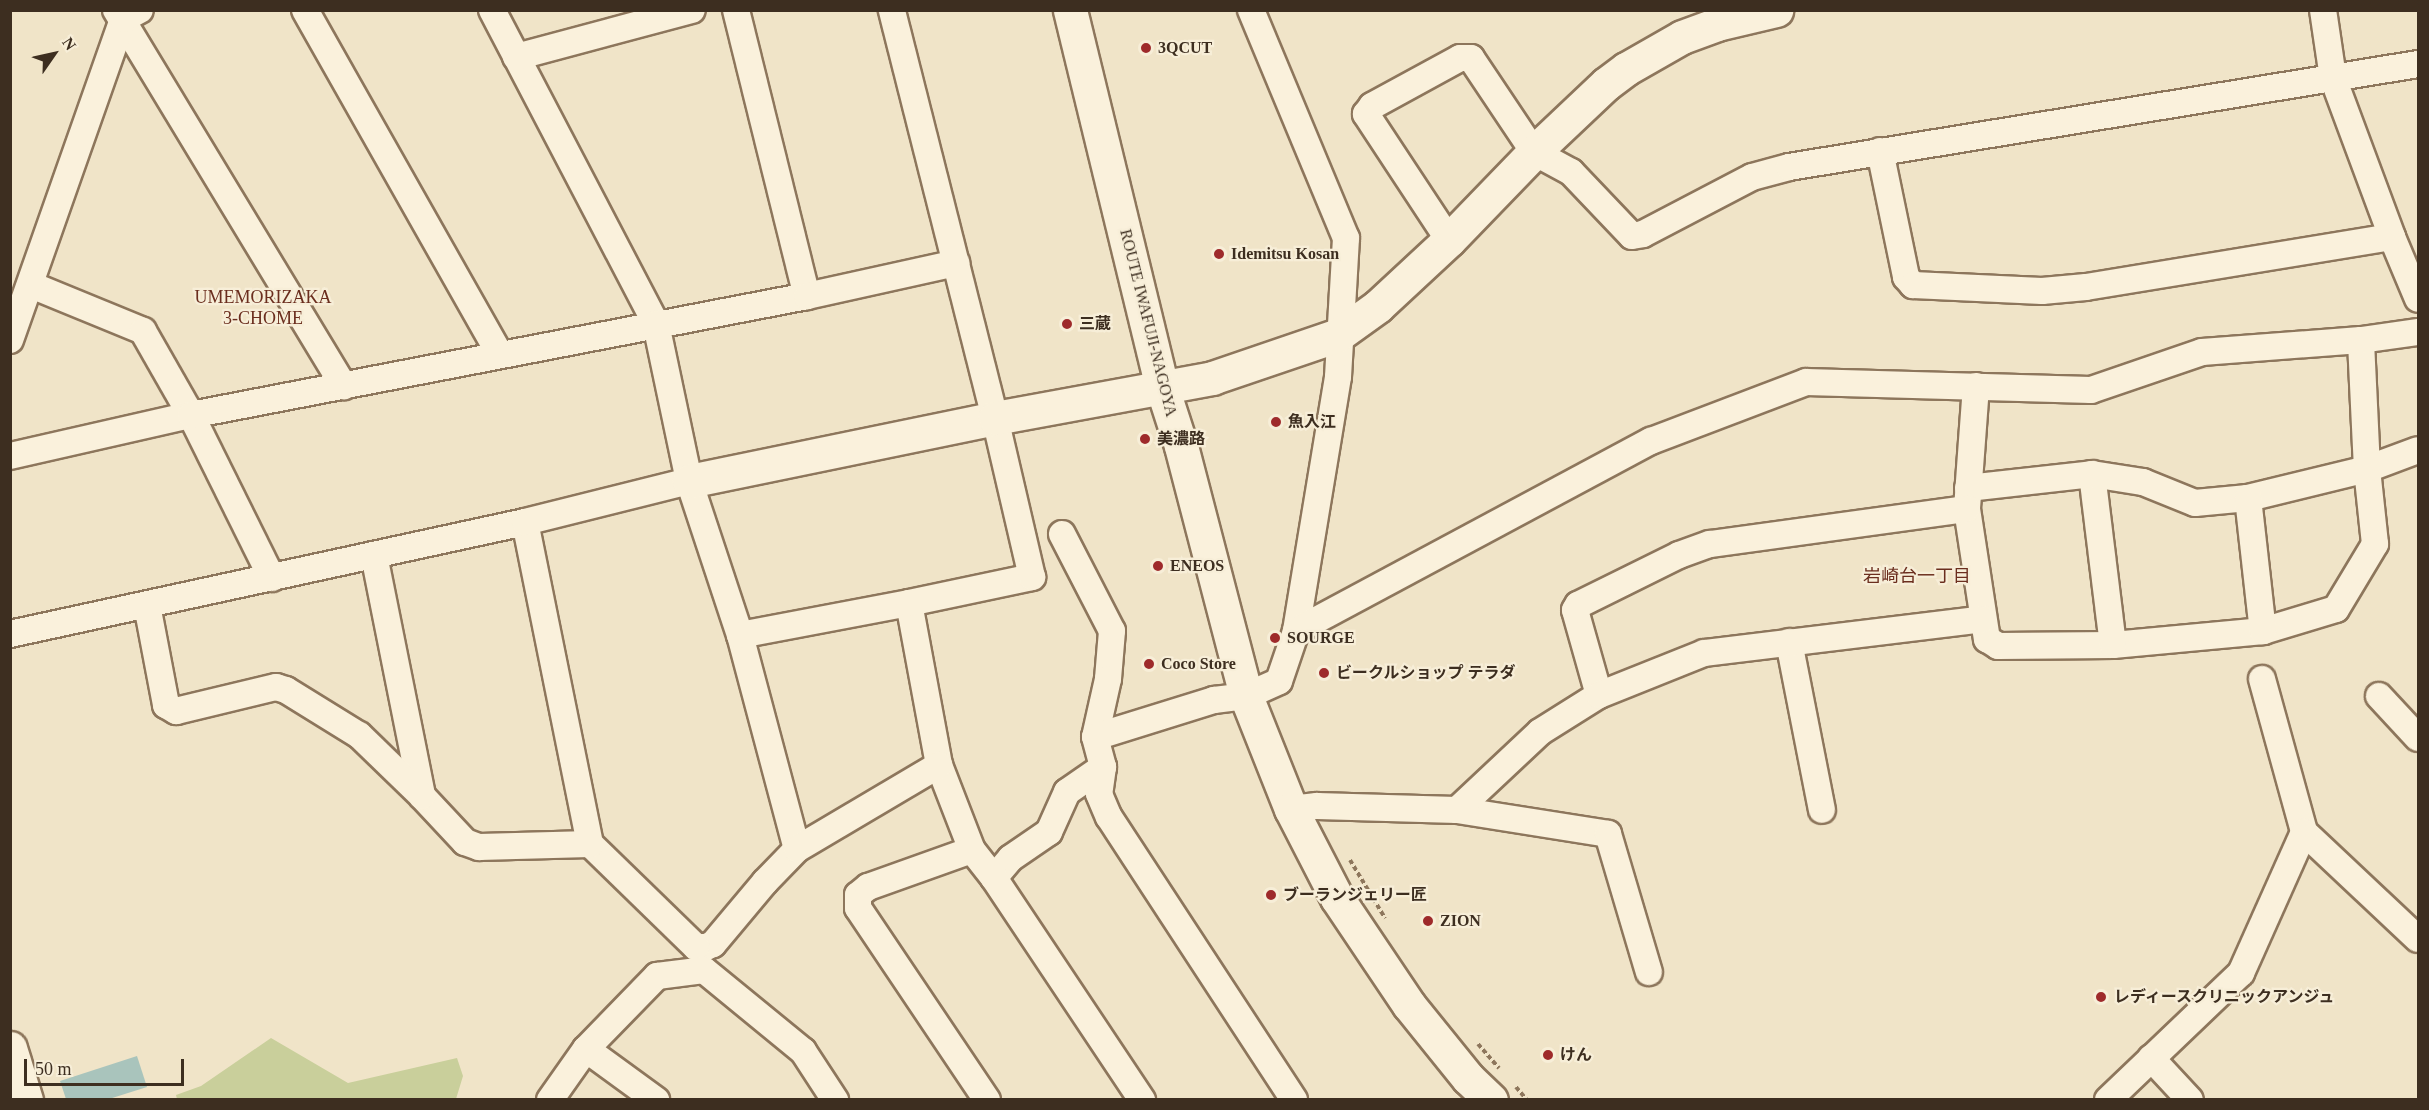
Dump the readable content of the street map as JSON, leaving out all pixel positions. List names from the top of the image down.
{
  "streets": {
    "street": ["ROUTE IWAFUJI-NAGOYA"]
  },
  "districts": ["UMEMORIZAKA 3-CHOME", "岩崎台一丁目"],
  "places": [
    "3QCUT",
    "Idemitsu Kosan",
    "三蔵",
    "魚入江",
    "美濃路",
    "ENEOS",
    "SOURGE",
    "Coco Store",
    "ビークルショップ テラダ",
    "ブーランジェリー匠",
    "ZION",
    "レディースクリニックアンジュ",
    "けん"
  ],
  "scale_bar": "50 m",
  "north": "top right"
}
